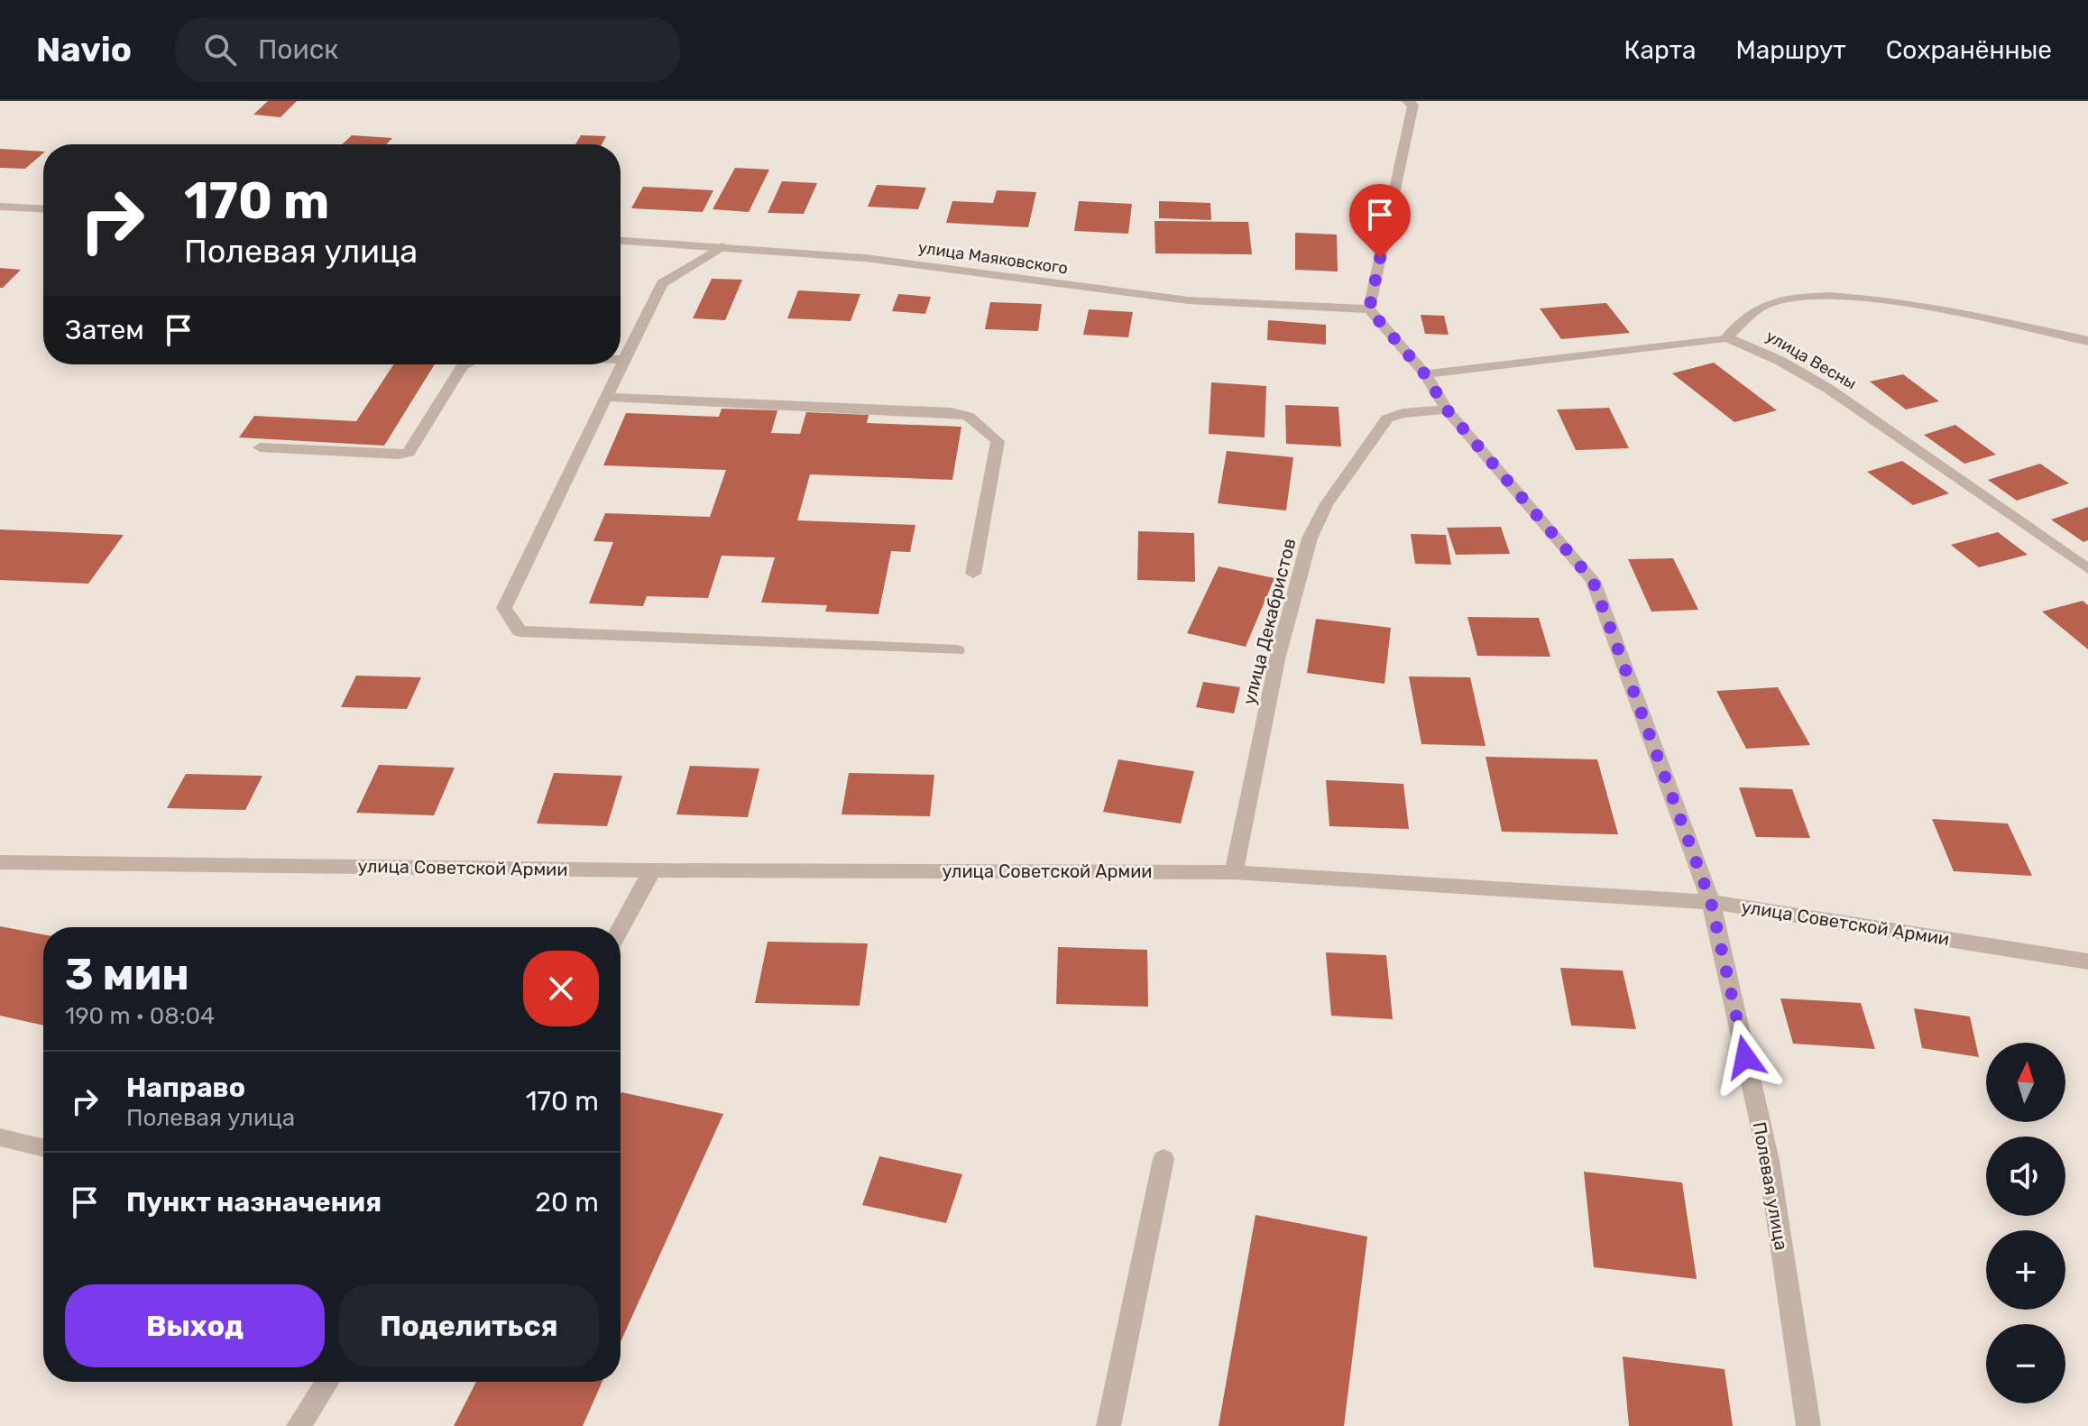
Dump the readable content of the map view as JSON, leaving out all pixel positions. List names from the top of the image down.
{
  "streets": {
    "street": [
      "улица Маяковского",
      "улица Весны",
      "улица Декабристов",
      "улица Советской Армии",
      "Полевая улица"
    ]
  },
  "crossings": [
    ["улица Маяковского", "Полевая улица"],
    ["улица Весны", "Полевая улица"],
    ["улица Декабристов", "улица Советской Армии"],
    ["улица Декабристов", "Полевая улица"],
    ["улица Советской Армии", "Полевая улица"]
  ],
  "north": "top",
  "page": {
    "header": "Navio",
    "search": "Поиск",
    "nav": ["Карта", "Маршрут", "Сохранённые"],
    "turn": ["170 m", "Полевая улица"],
    "then": "Затем",
    "heading": ["3 мин", "190 m · 08:04"],
    "map_buttons": ["+", "−"],
    "list": [
      {
        "name": "Направо",
        "note": "Полевая улица",
        "value": "170 m"
      },
      {
        "name": "Пункт назначения",
        "value": "20 m"
      }
    ],
    "buttons": ["Выход", "Поделиться"]
  }
}
